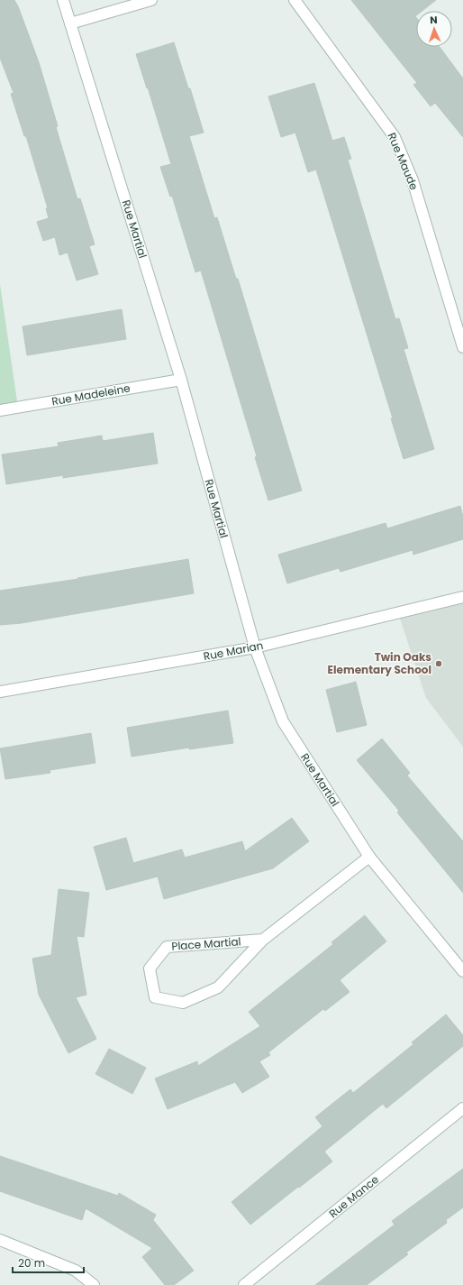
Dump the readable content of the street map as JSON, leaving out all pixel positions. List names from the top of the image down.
{
  "streets": {
    "street": [
      "Rue Maude",
      "Rue Martial",
      "Rue Madeleine",
      "Rue Marian",
      "Place Martial",
      "Rue Mance"
    ]
  },
  "crossings": [
    ["Rue Martial", "Rue Madeleine"],
    ["Rue Martial", "Rue Marian"],
    ["Rue Martial", "Place Martial"]
  ],
  "places": ["Twin Oaks Elementary School"],
  "scale_bar": "20 m",
  "north": "top"
}
